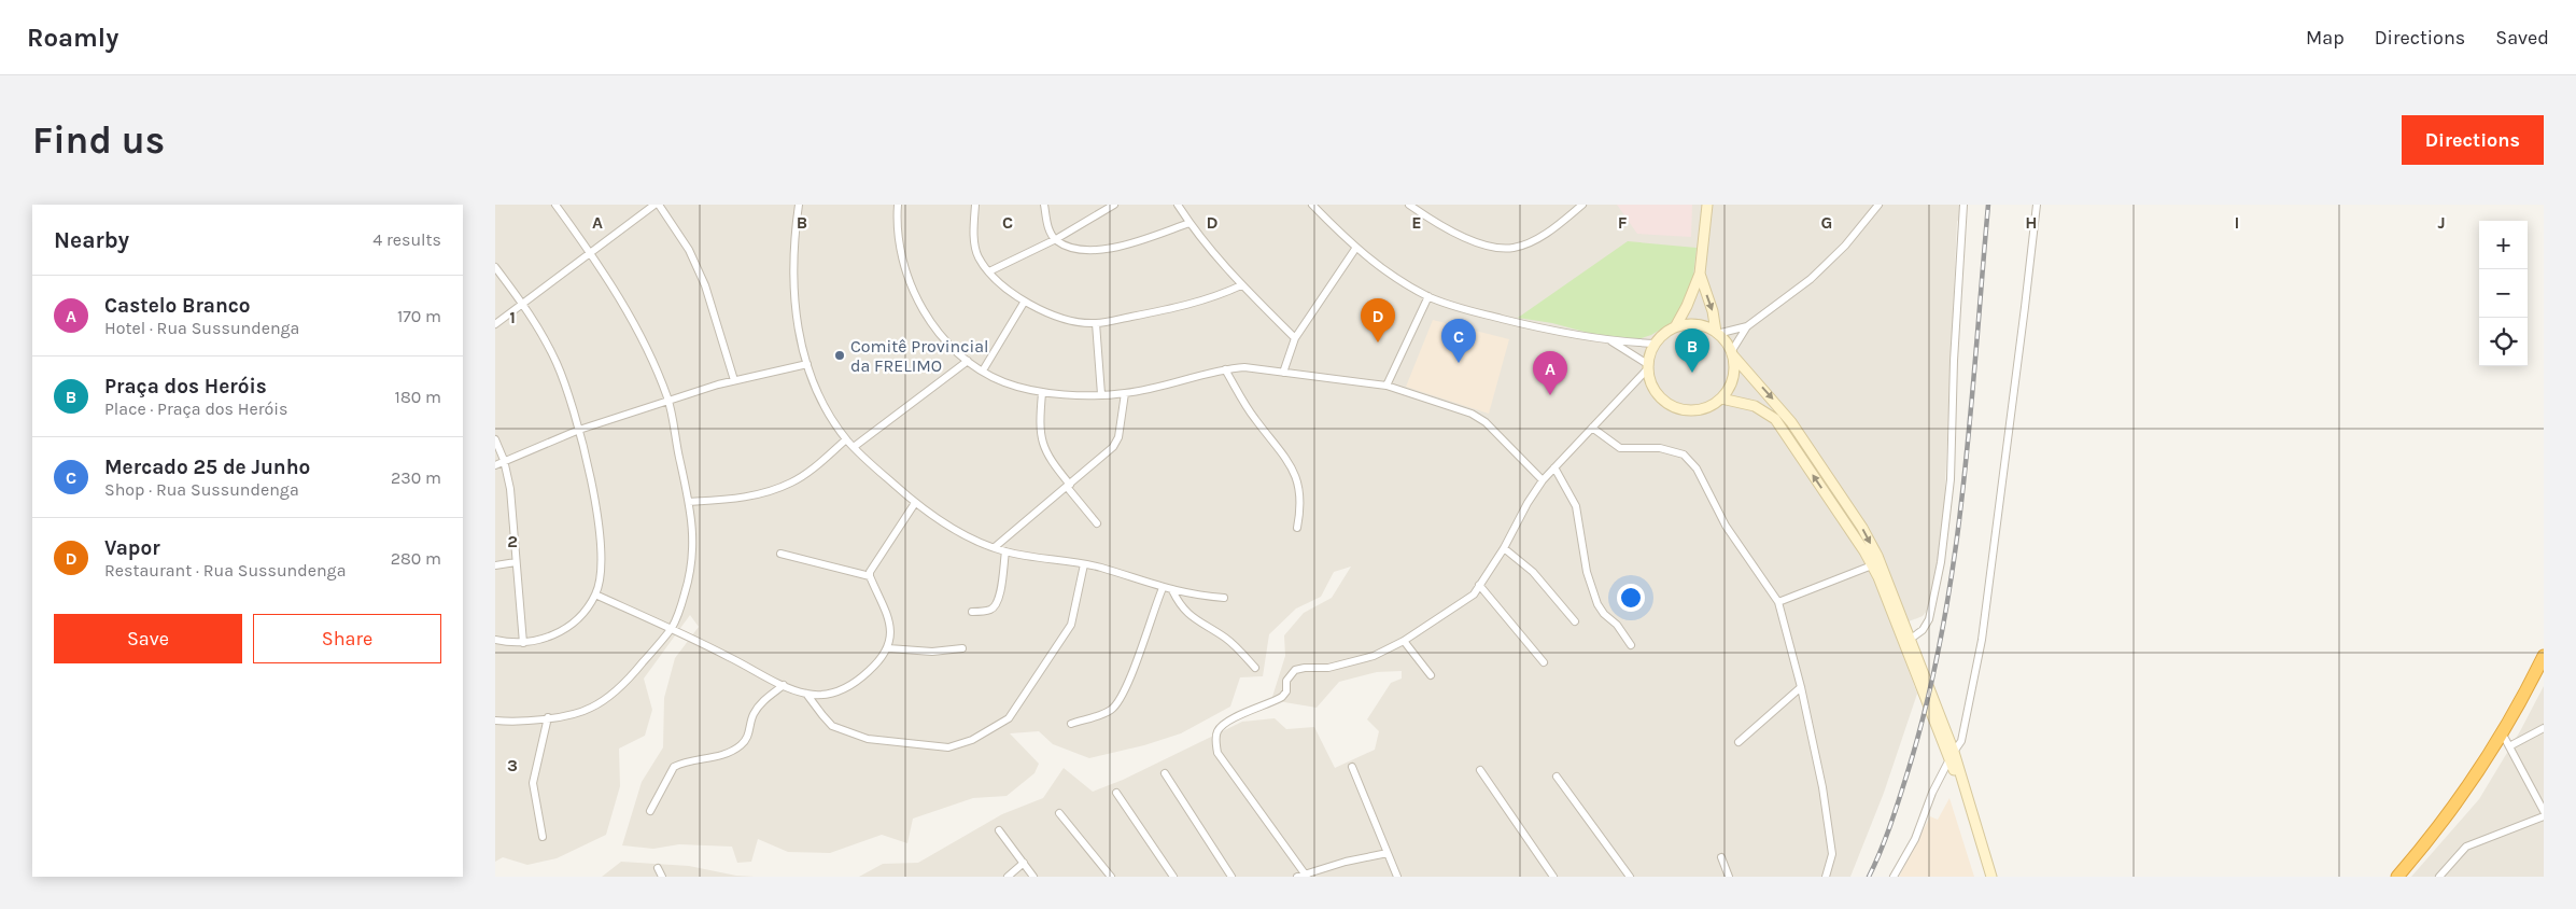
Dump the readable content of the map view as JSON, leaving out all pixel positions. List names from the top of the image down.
{
  "places": ["Comitê Provincial da FRELIMO"],
  "page": {
    "header": "Roamly",
    "nav": ["Map", "Directions", "Saved"],
    "buttons": [
      "Directions",
      ["Save", "Share"]
    ],
    "title": "Find us",
    "heading": ["Nearby", "4 results"],
    "map_buttons": ["+", "−"],
    "list": [
      {
        "mark": "A",
        "name": "Castelo Branco",
        "note": "Hotel · Rua Sussundenga",
        "value": "170 m"
      },
      {
        "mark": "B",
        "name": "Praça dos Heróis",
        "note": "Place · Praça dos Heróis",
        "value": "180 m"
      },
      {
        "mark": "C",
        "name": "Mercado 25 de Junho",
        "note": "Shop · Rua Sussundenga",
        "value": "230 m"
      },
      {
        "mark": "D",
        "name": "Vapor",
        "note": "Restaurant · Rua Sussundenga",
        "value": "280 m"
      }
    ],
    "pins": [
      "D",
      "C",
      "B",
      "A"
    ]
  },
  "grid": {
    "columns": [
      "A",
      "B",
      "C",
      "D",
      "E",
      "F",
      "G",
      "H",
      "I",
      "J"
    ],
    "rows": ["1", "2", "3"]
  }
}
